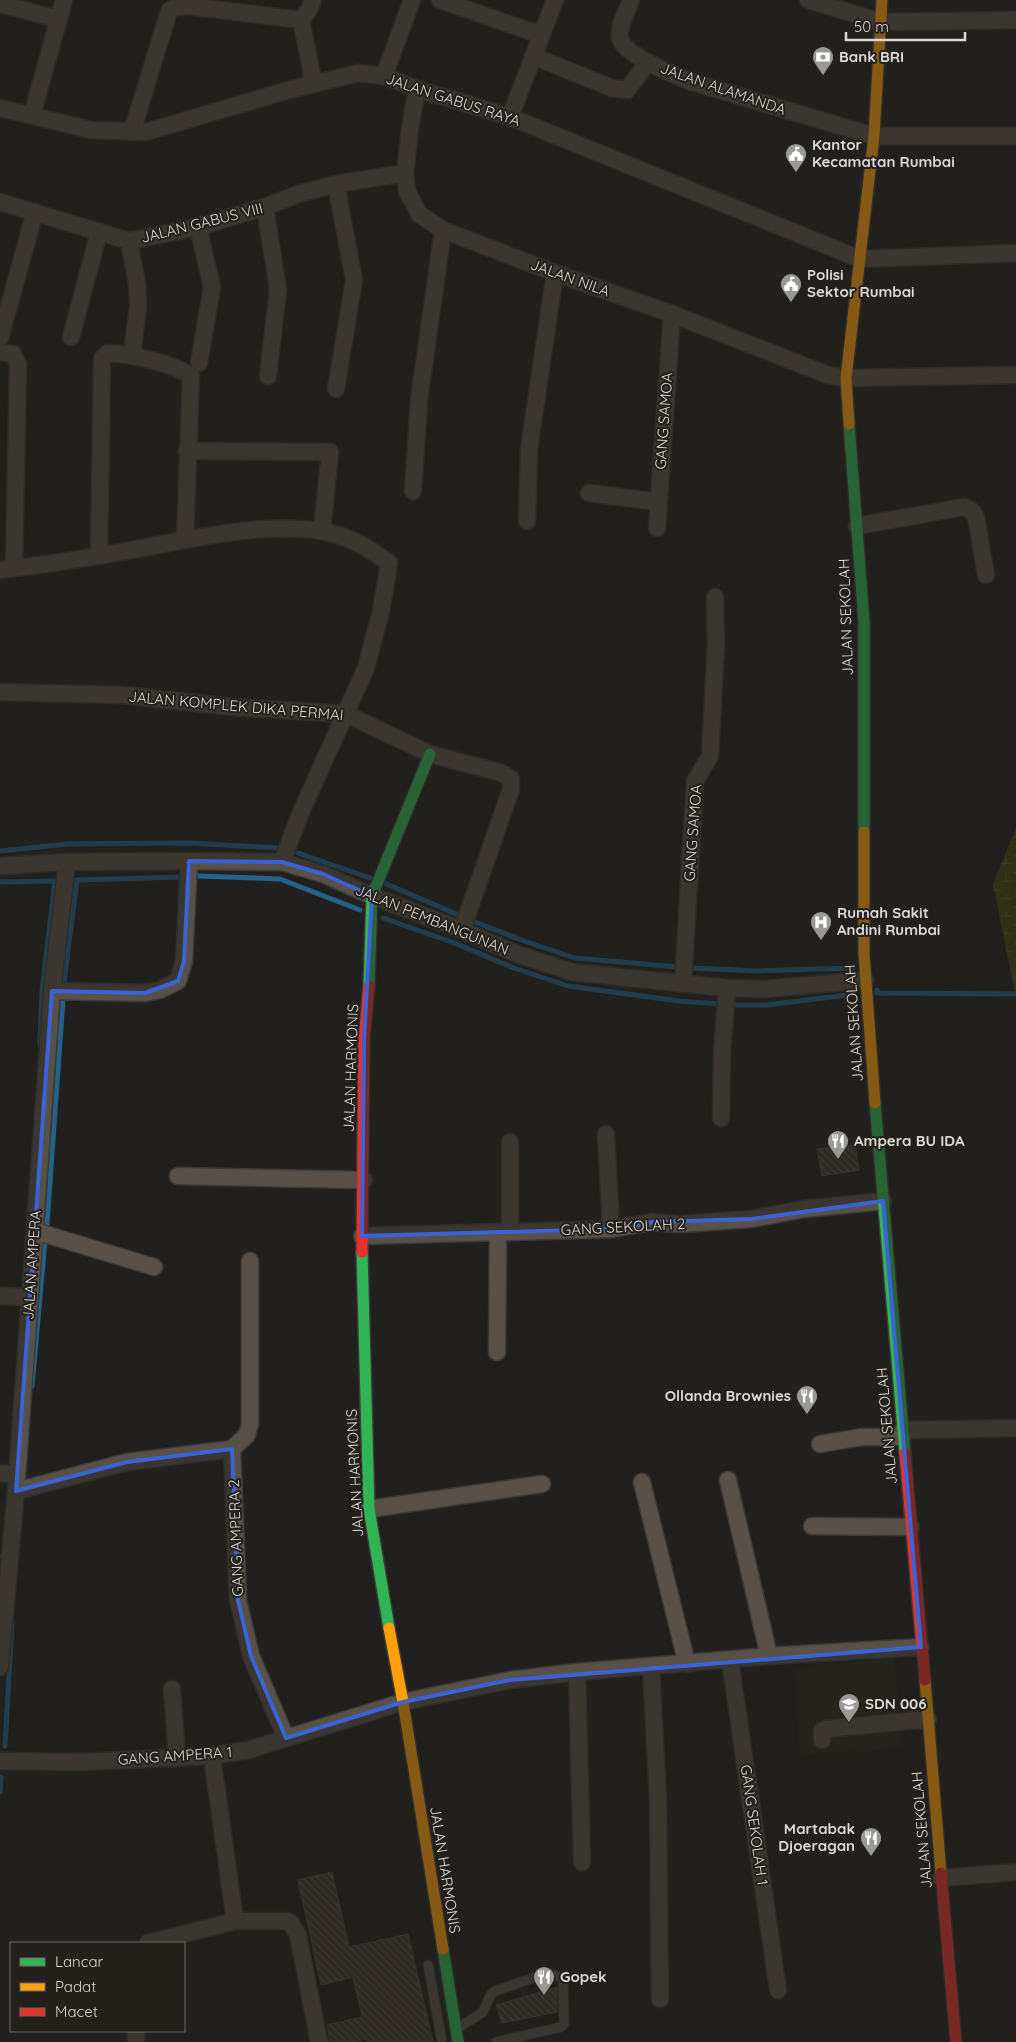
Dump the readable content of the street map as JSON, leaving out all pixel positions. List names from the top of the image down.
{
  "streets": {
    "street": [
      "JALAN ALAMANDA",
      "JALAN GABUS RAYA",
      "JALAN GABUS VIII",
      "JALAN NILA",
      "GANG SAMOA",
      "JALAN SEKOLAH",
      "JALAN KOMPLEK DIKA PERMAI",
      "JALAN PEMBANGUNAN",
      "JALAN HARMONIS",
      "GANG SEKOLAH 2",
      "JALAN AMPERA",
      "GANG AMPERA 2",
      "GANG AMPERA 1",
      "GANG SEKOLAH 1"
    ]
  },
  "crossings": [
    ["JALAN ALAMANDA", "JALAN SEKOLAH"],
    ["JALAN GABUS RAYA", "JALAN NILA"],
    ["JALAN GABUS RAYA", "JALAN SEKOLAH"],
    ["JALAN GABUS VIII", "JALAN NILA"],
    ["JALAN NILA", "GANG SAMOA"],
    ["JALAN NILA", "JALAN SEKOLAH"],
    ["GANG SAMOA", "JALAN PEMBANGUNAN"],
    ["JALAN SEKOLAH", "JALAN PEMBANGUNAN"],
    ["JALAN SEKOLAH", "GANG SEKOLAH 2"],
    ["JALAN KOMPLEK DIKA PERMAI", "JALAN PEMBANGUNAN"],
    ["JALAN PEMBANGUNAN", "JALAN HARMONIS"],
    ["JALAN PEMBANGUNAN", "JALAN AMPERA"],
    ["JALAN HARMONIS", "GANG SEKOLAH 2"],
    ["JALAN HARMONIS", "GANG AMPERA 1"],
    ["GANG AMPERA 2", "GANG AMPERA 1"]
  ],
  "places": {
    "bank": ["Bank BRI"],
    "public building": ["Kantor Kecamatan Rumbai", "Polisi Sektor Rumbai"],
    "hospital": ["Rumah Sakit Andini Rumbai"],
    "restaurant": [
      "Ampera BU IDA",
      "Ollanda Brownies",
      "Martabak Djoeragan",
      "Gopek"
    ],
    "school or university": ["SDN 006"]
  },
  "legend": ["Lancar", "Padat", "Macet"],
  "scale_bar": "50 m"
}
